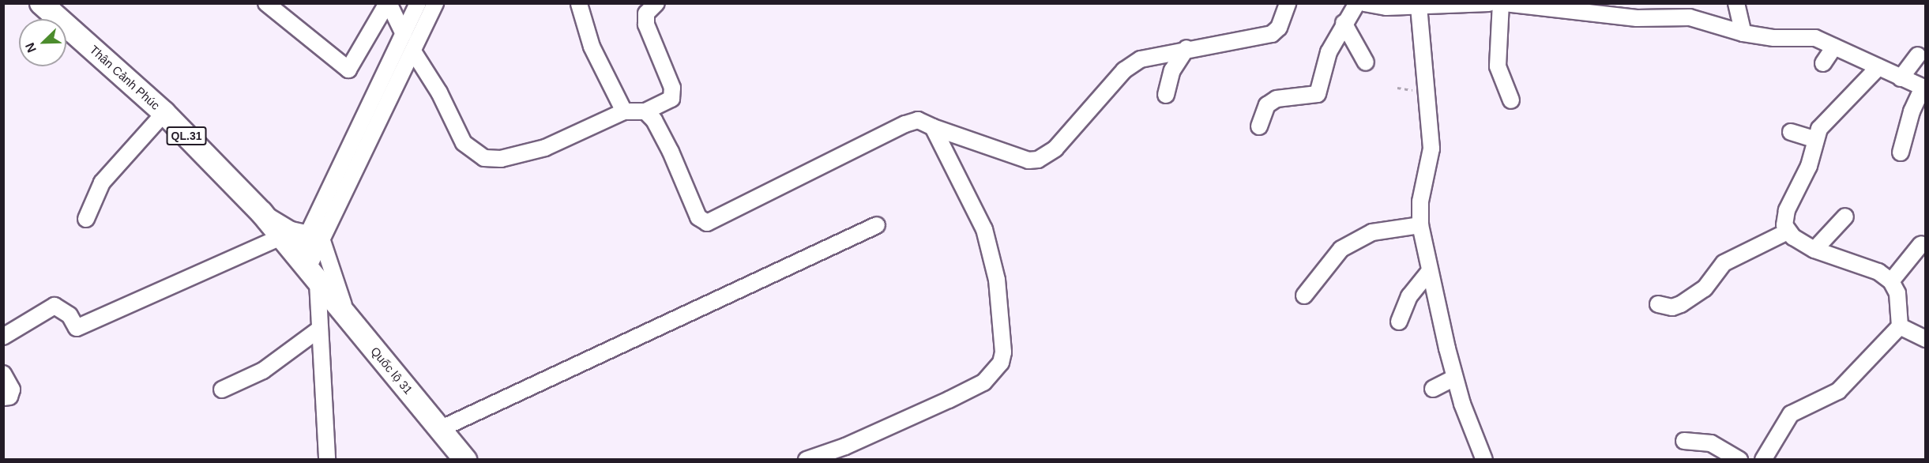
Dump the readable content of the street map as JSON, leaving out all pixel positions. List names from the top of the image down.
{
  "streets": {
    "highway": ["Thân Cảnh Phúc", "QL.31", "Quốc lộ 31"]
  },
  "crossings": [
    ["Thân Cảnh Phúc", "Quốc lộ 31"]
  ],
  "north": "bottom left"
}
